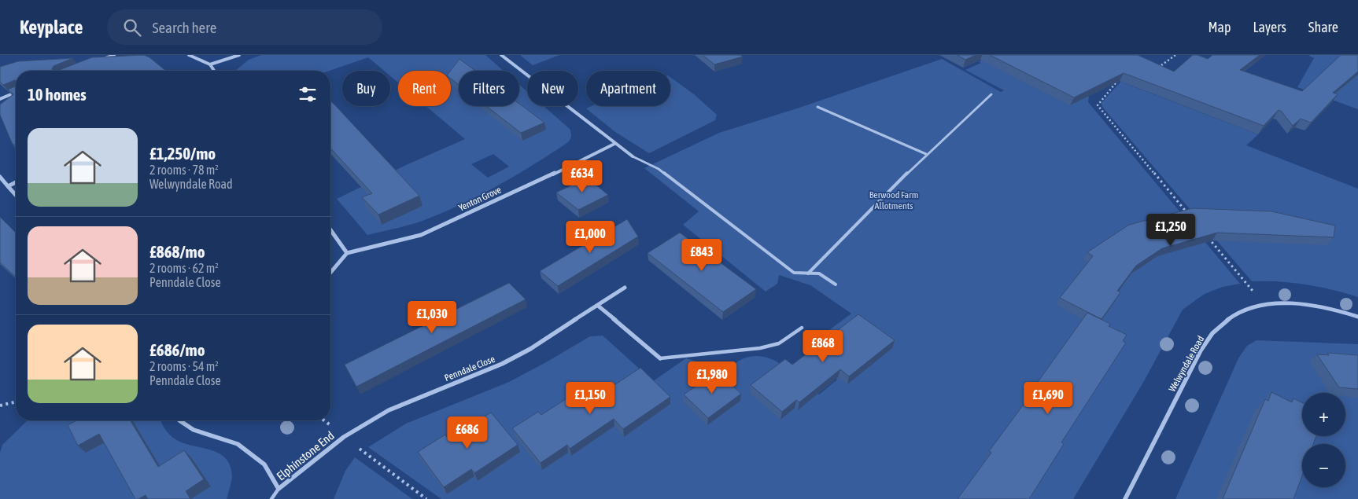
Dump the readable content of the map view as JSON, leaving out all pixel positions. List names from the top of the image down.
{
  "streets": {
    "street": [
      "Yenton Grove",
      "Welwyndale Road",
      "Penndale Close",
      "Elphinstone End"
    ]
  },
  "crossings": [
    ["Penndale Close", "Elphinstone End"]
  ],
  "parks": ["Berwood Farm Allotments"],
  "page": {
    "header": "Keyplace",
    "search": "Search here",
    "nav": ["Map", "Layers", "Share"],
    "chip": [
      "Buy",
      "Rent",
      "Filters",
      "New",
      "Apartment"
    ],
    "heading": "10 homes",
    "list": [
      {
        "name": "£1,250/mo",
        "note": "2 rooms · 78 m² · Welwyndale Road"
      },
      {
        "name": "£868/mo",
        "note": "2 rooms · 62 m² · Penndale Close"
      },
      {
        "name": "£686/mo",
        "note": "2 rooms · 54 m² · Penndale Close"
      }
    ],
    "price": [
      "£634",
      "£1,250",
      "£1,000",
      "£843",
      "£1,030",
      "£868",
      "£1,980",
      "£1,150",
      "£1,690",
      "£686"
    ],
    "map_buttons": ["+", "−"]
  }
}
